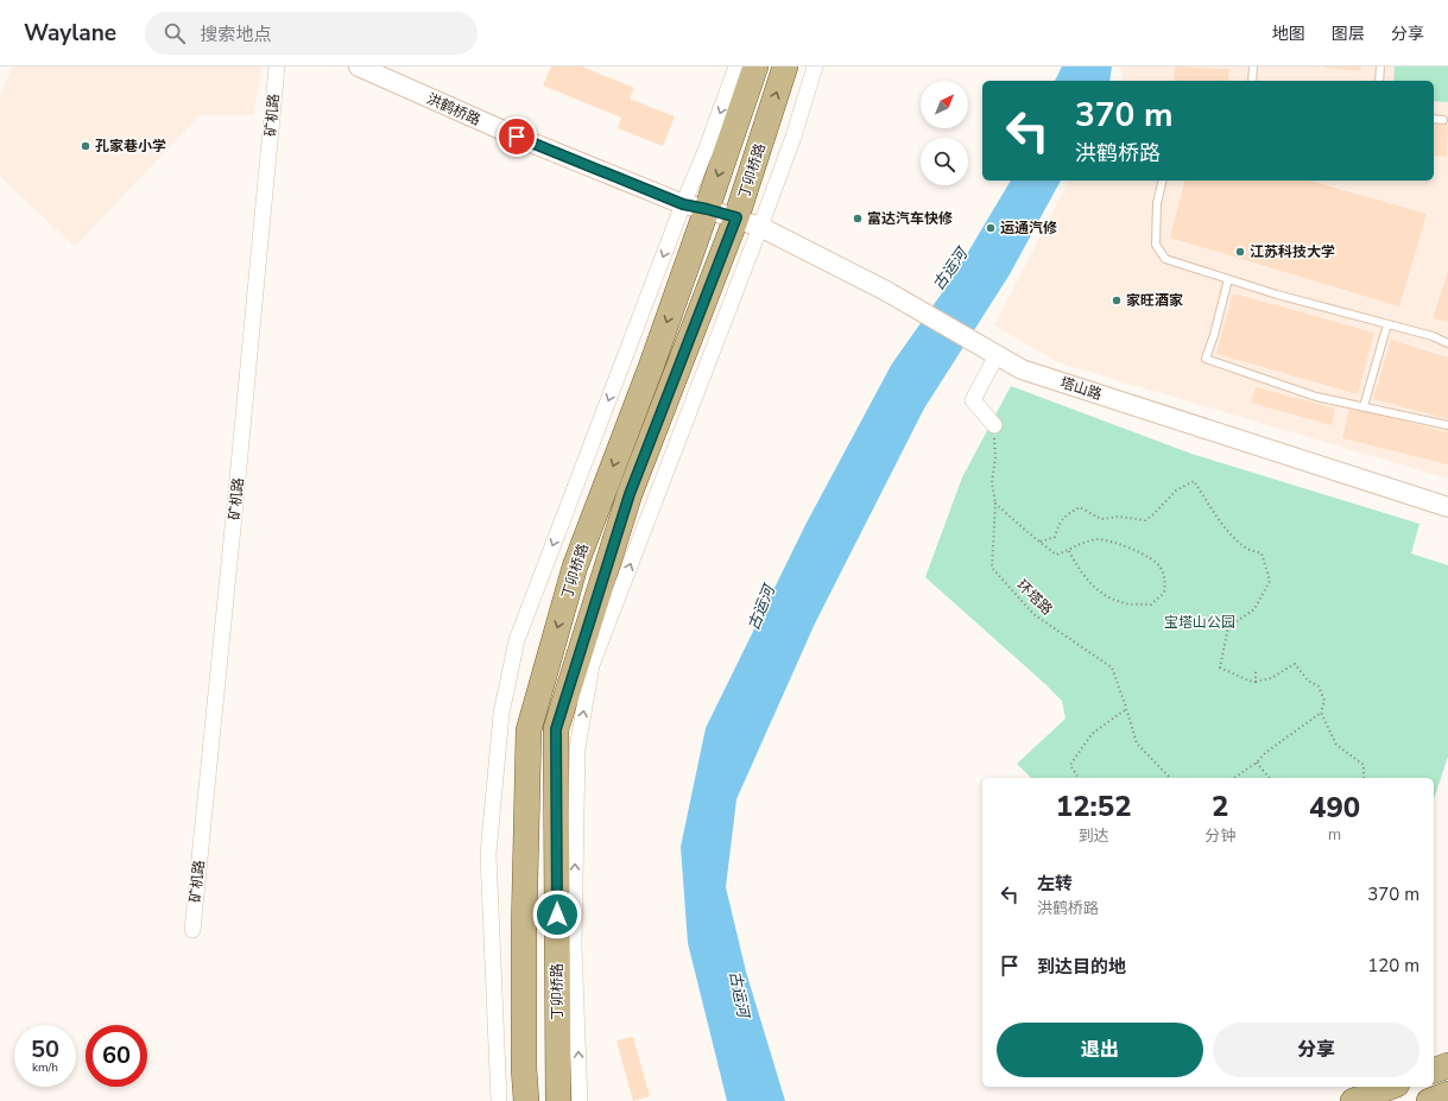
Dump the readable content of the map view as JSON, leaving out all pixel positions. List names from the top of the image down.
{
  "streets": {
    "main road": ["丁卯桥路"],
    "street": ["洪鹤桥路", "矿机路", "塔山路"],
    "path": ["环塔路"]
  },
  "crossings": [
    ["洪鹤桥路", "丁卯桥路"],
    ["洪鹤桥路", "塔山路"],
    ["丁卯桥路", "塔山路"]
  ],
  "water": ["古运河"],
  "parks": ["宝塔山公园"],
  "places": [
    "孔家巷小学",
    "富达汽车快修",
    "运通汽修",
    "江苏科技大学",
    "家旺酒家"
  ],
  "north": "top right",
  "page": {
    "header": "Waylane",
    "search": "搜索地点",
    "nav": ["地图", "图层", "分享"],
    "turn": ["370 m", "洪鹤桥路"],
    "eta": [
      "12:52",
      "到达",
      "2",
      "分钟",
      "490",
      "m"
    ],
    "list": [
      {
        "name": "左转",
        "note": "洪鹤桥路",
        "value": "370 m"
      },
      {
        "name": "到达目的地",
        "value": "120 m"
      }
    ],
    "buttons": ["退出", "分享"],
    "speed": "50 km/h",
    "limit": "60"
  }
}
